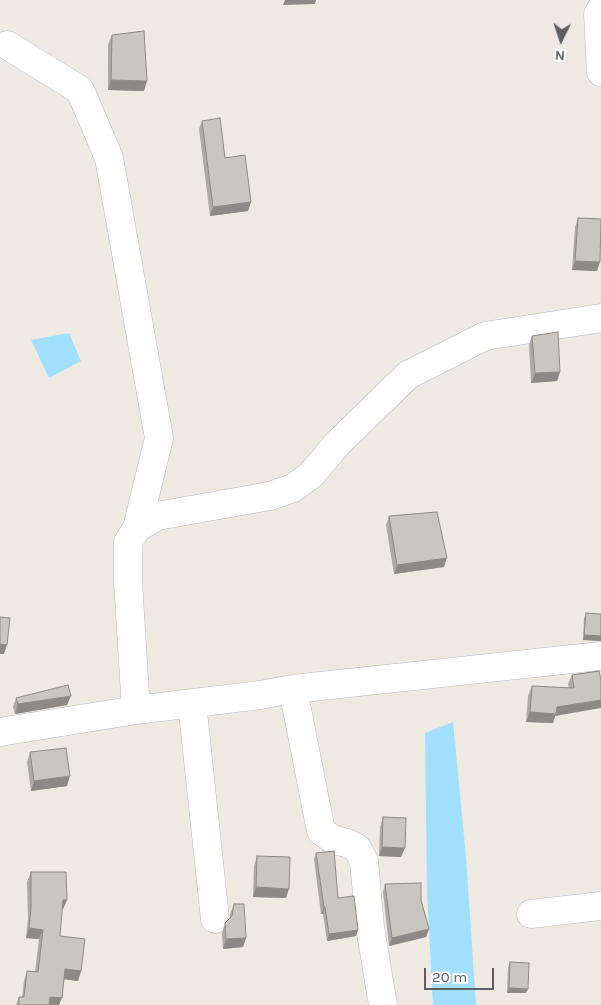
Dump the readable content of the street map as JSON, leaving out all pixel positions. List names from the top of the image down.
{
  "scale_bar": "20 m",
  "north": "bottom"
}
